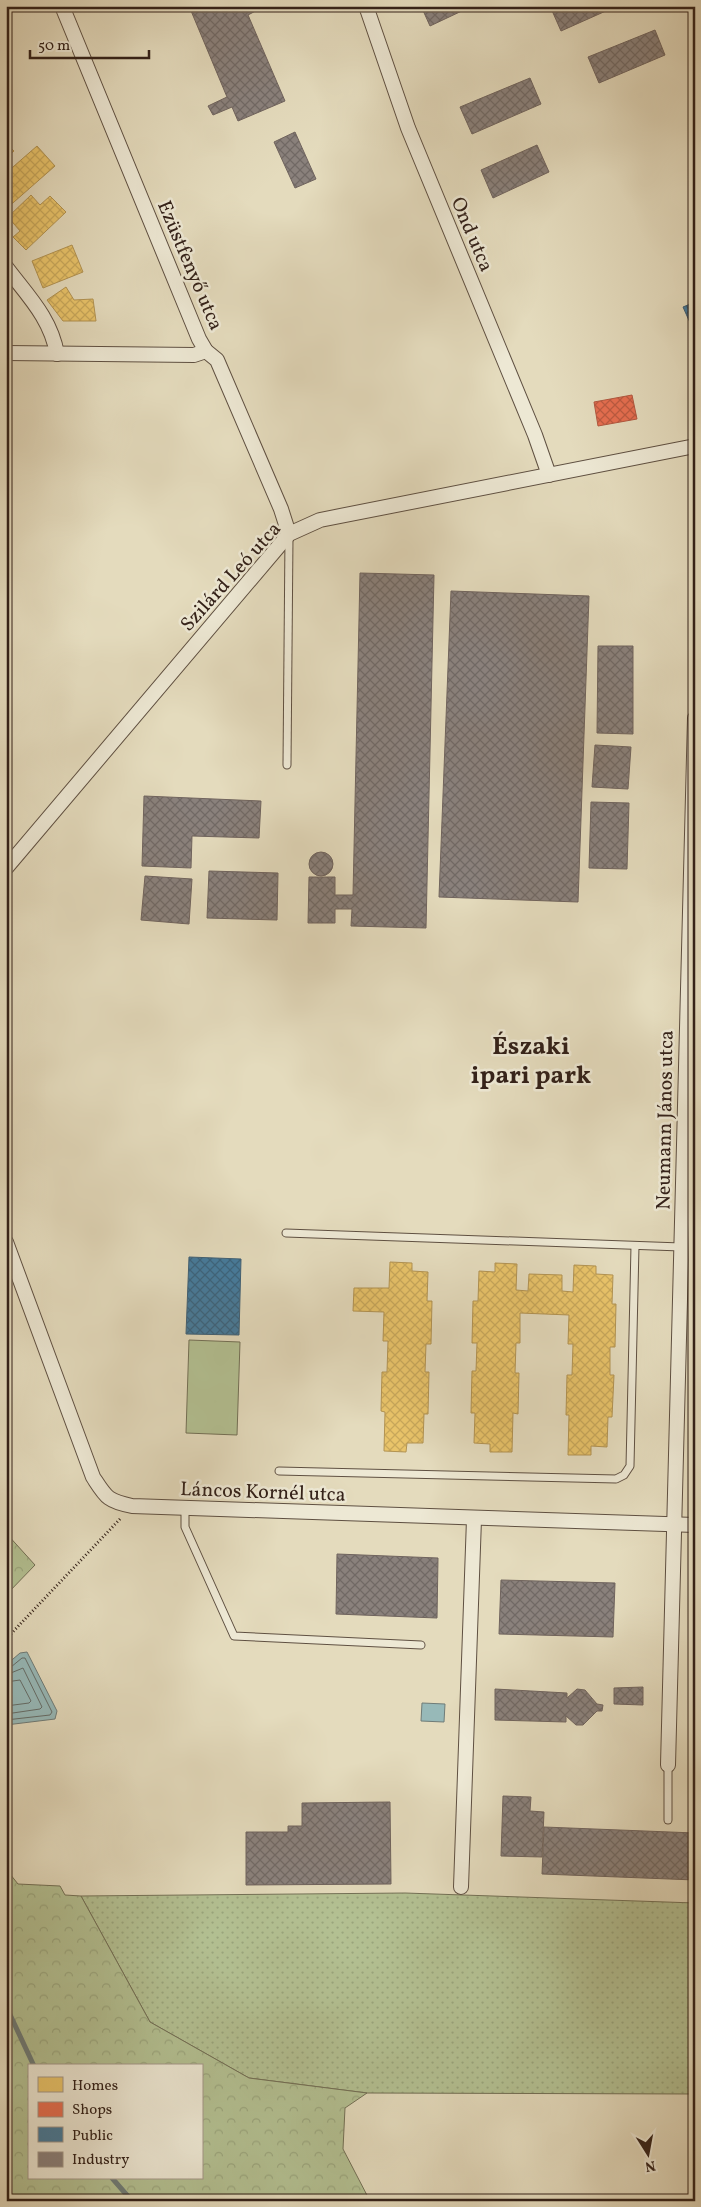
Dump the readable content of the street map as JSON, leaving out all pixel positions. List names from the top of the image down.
{
  "streets": {
    "street": [
      "Ond utca",
      "Ezüstfenyő utca",
      "Szilárd Leó utca",
      "Neumann János utca",
      "Láncos Kornél utca"
    ]
  },
  "crossings": [
    ["Ond utca", "Szilárd Leó utca"],
    ["Ezüstfenyő utca", "Szilárd Leó utca"],
    ["Neumann János utca", "Láncos Kornél utca"]
  ],
  "districts": ["Északi ipari park"],
  "legend": [
    "Homes",
    "Shops",
    "Public",
    "Industry"
  ],
  "scale_bar": "50 m",
  "north": "bottom"
}
